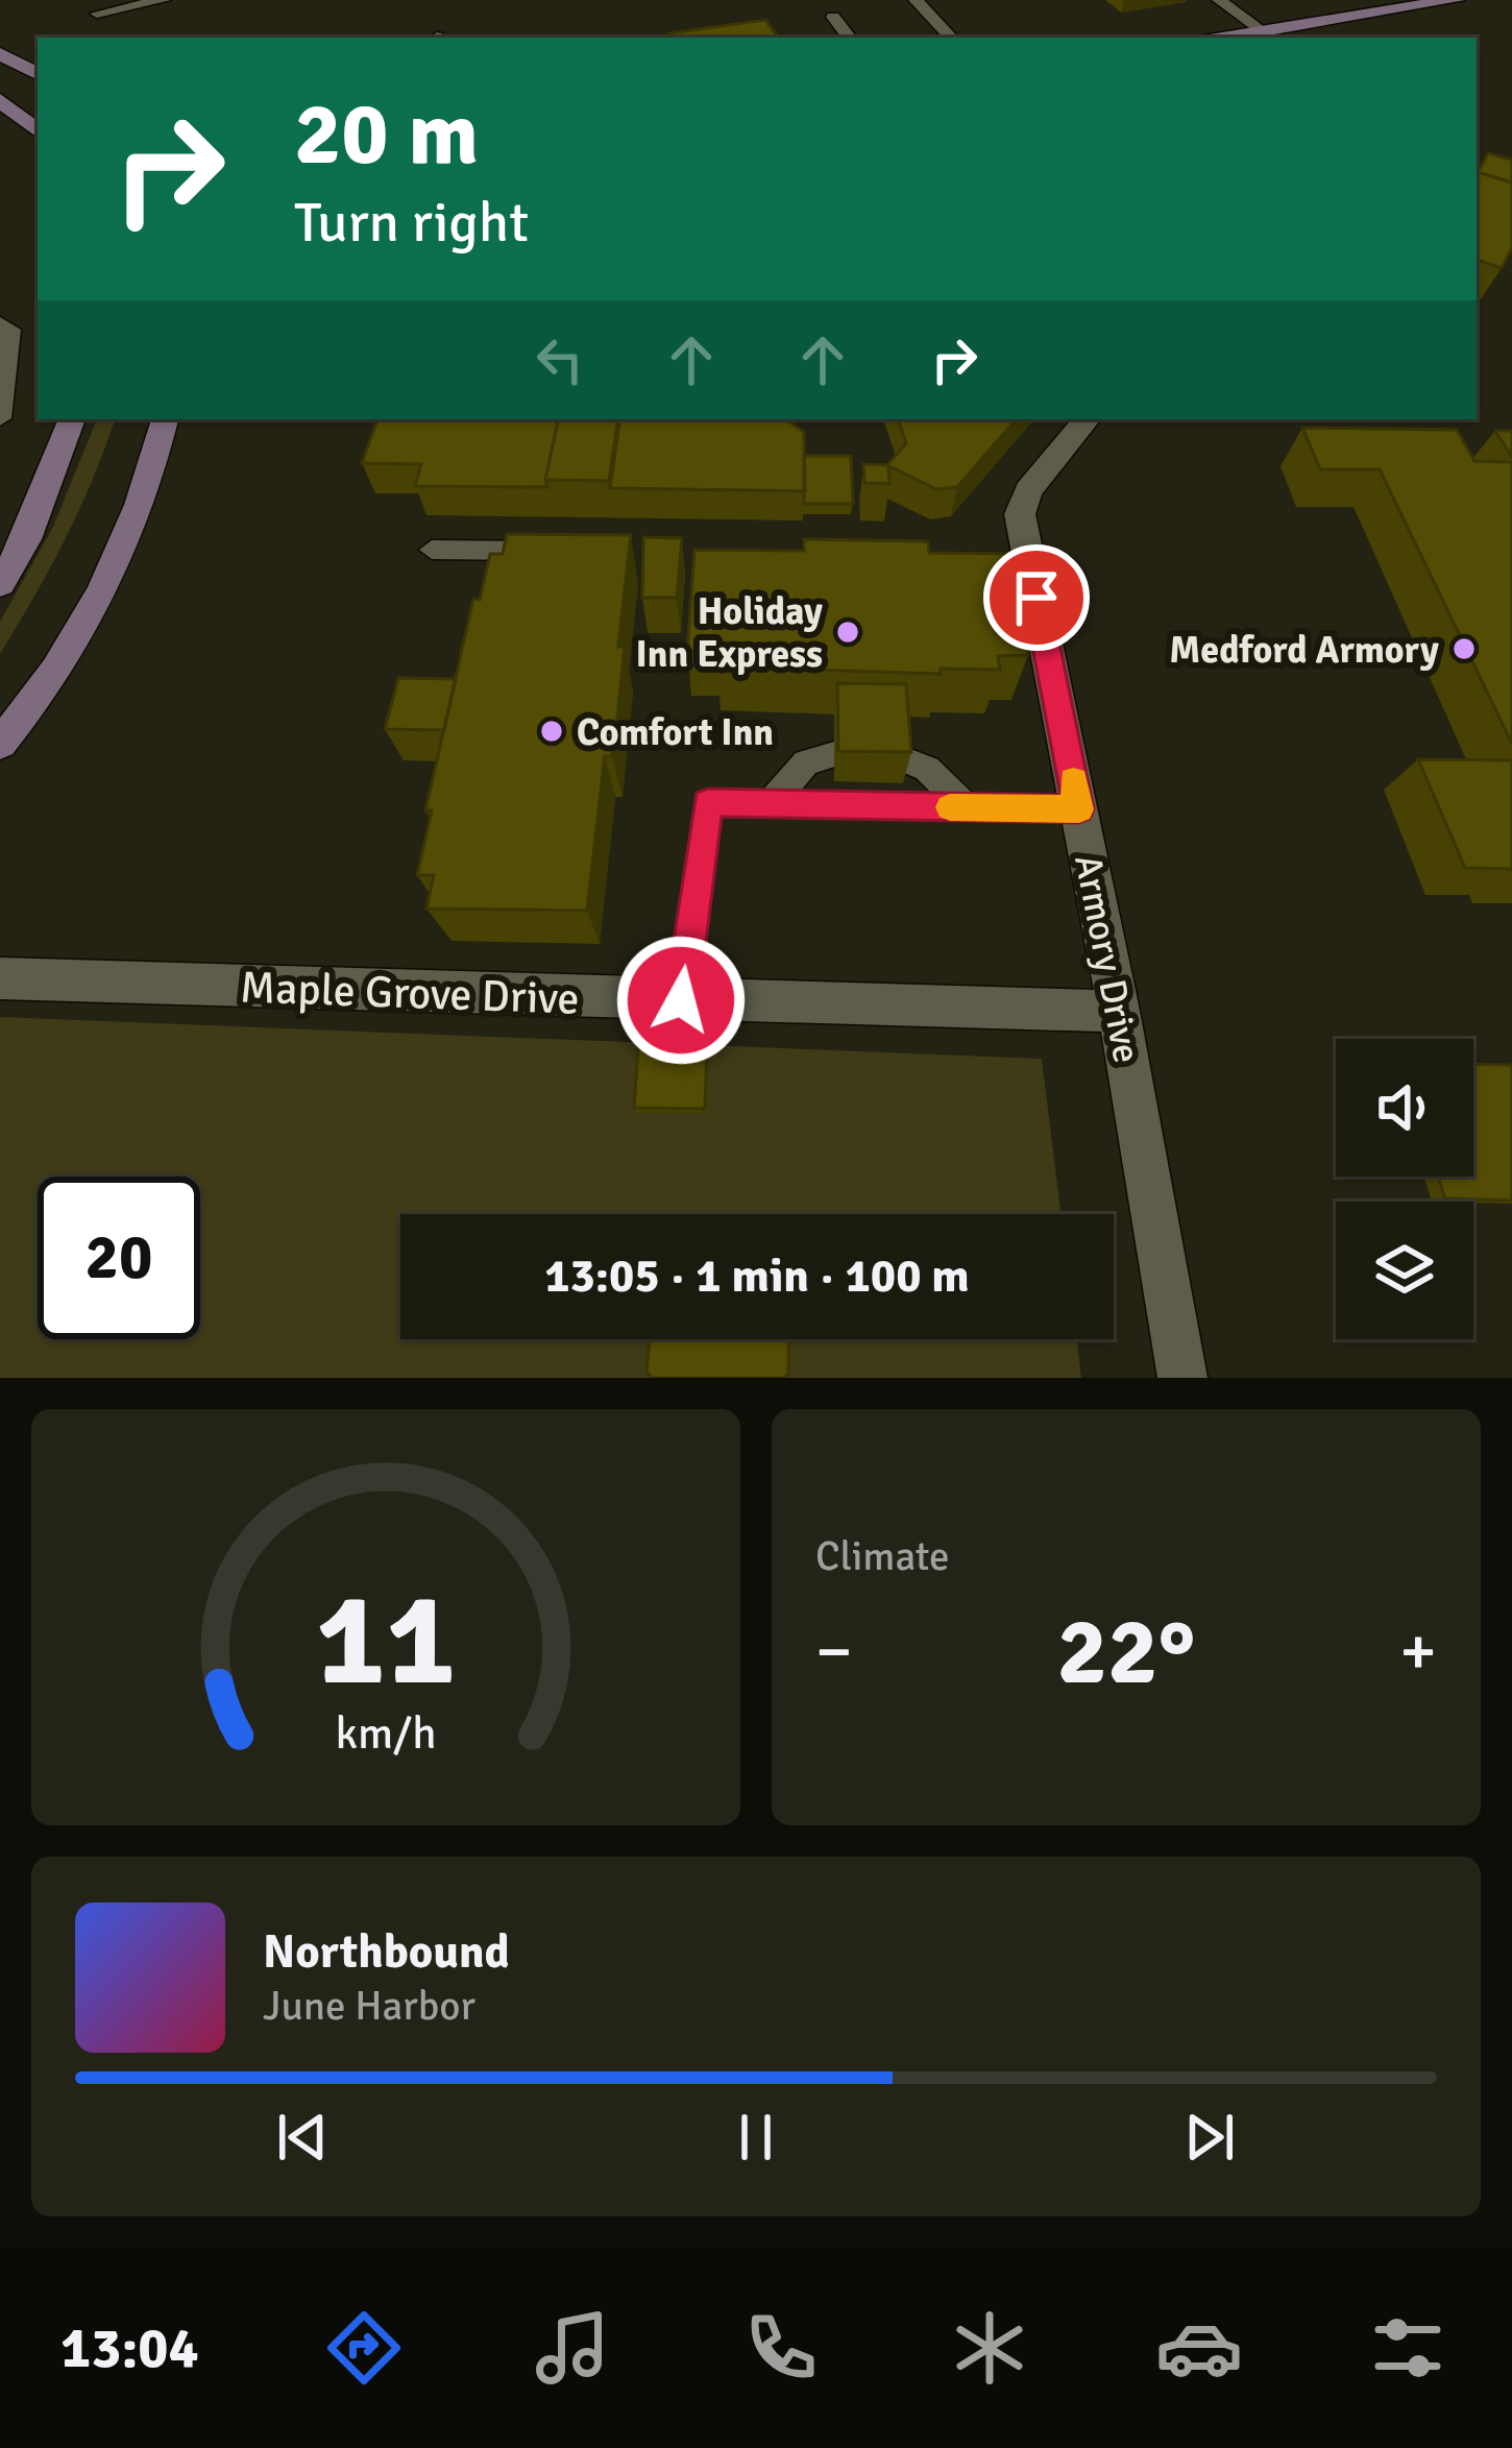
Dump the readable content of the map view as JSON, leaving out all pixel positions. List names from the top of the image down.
{
  "streets": {
    "street": ["Armory Drive", "Maple Grove Drive"]
  },
  "crossings": [
    ["Armory Drive", "Maple Grove Drive"]
  ],
  "places": ["Holiday Inn Express", "Medford Armory", "Comfort Inn"],
  "page": {
    "turn": ["20 m", "Turn right"],
    "limit": "20",
    "trip": "13:05 · 1 min · 100 m",
    "tile": "Climate",
    "heat": ["−", "22°", "+"],
    "song": ["Northbound", "June Harbor"],
    "tabs": "13:04",
    "gauge": ["11", "km/h"]
  }
}
